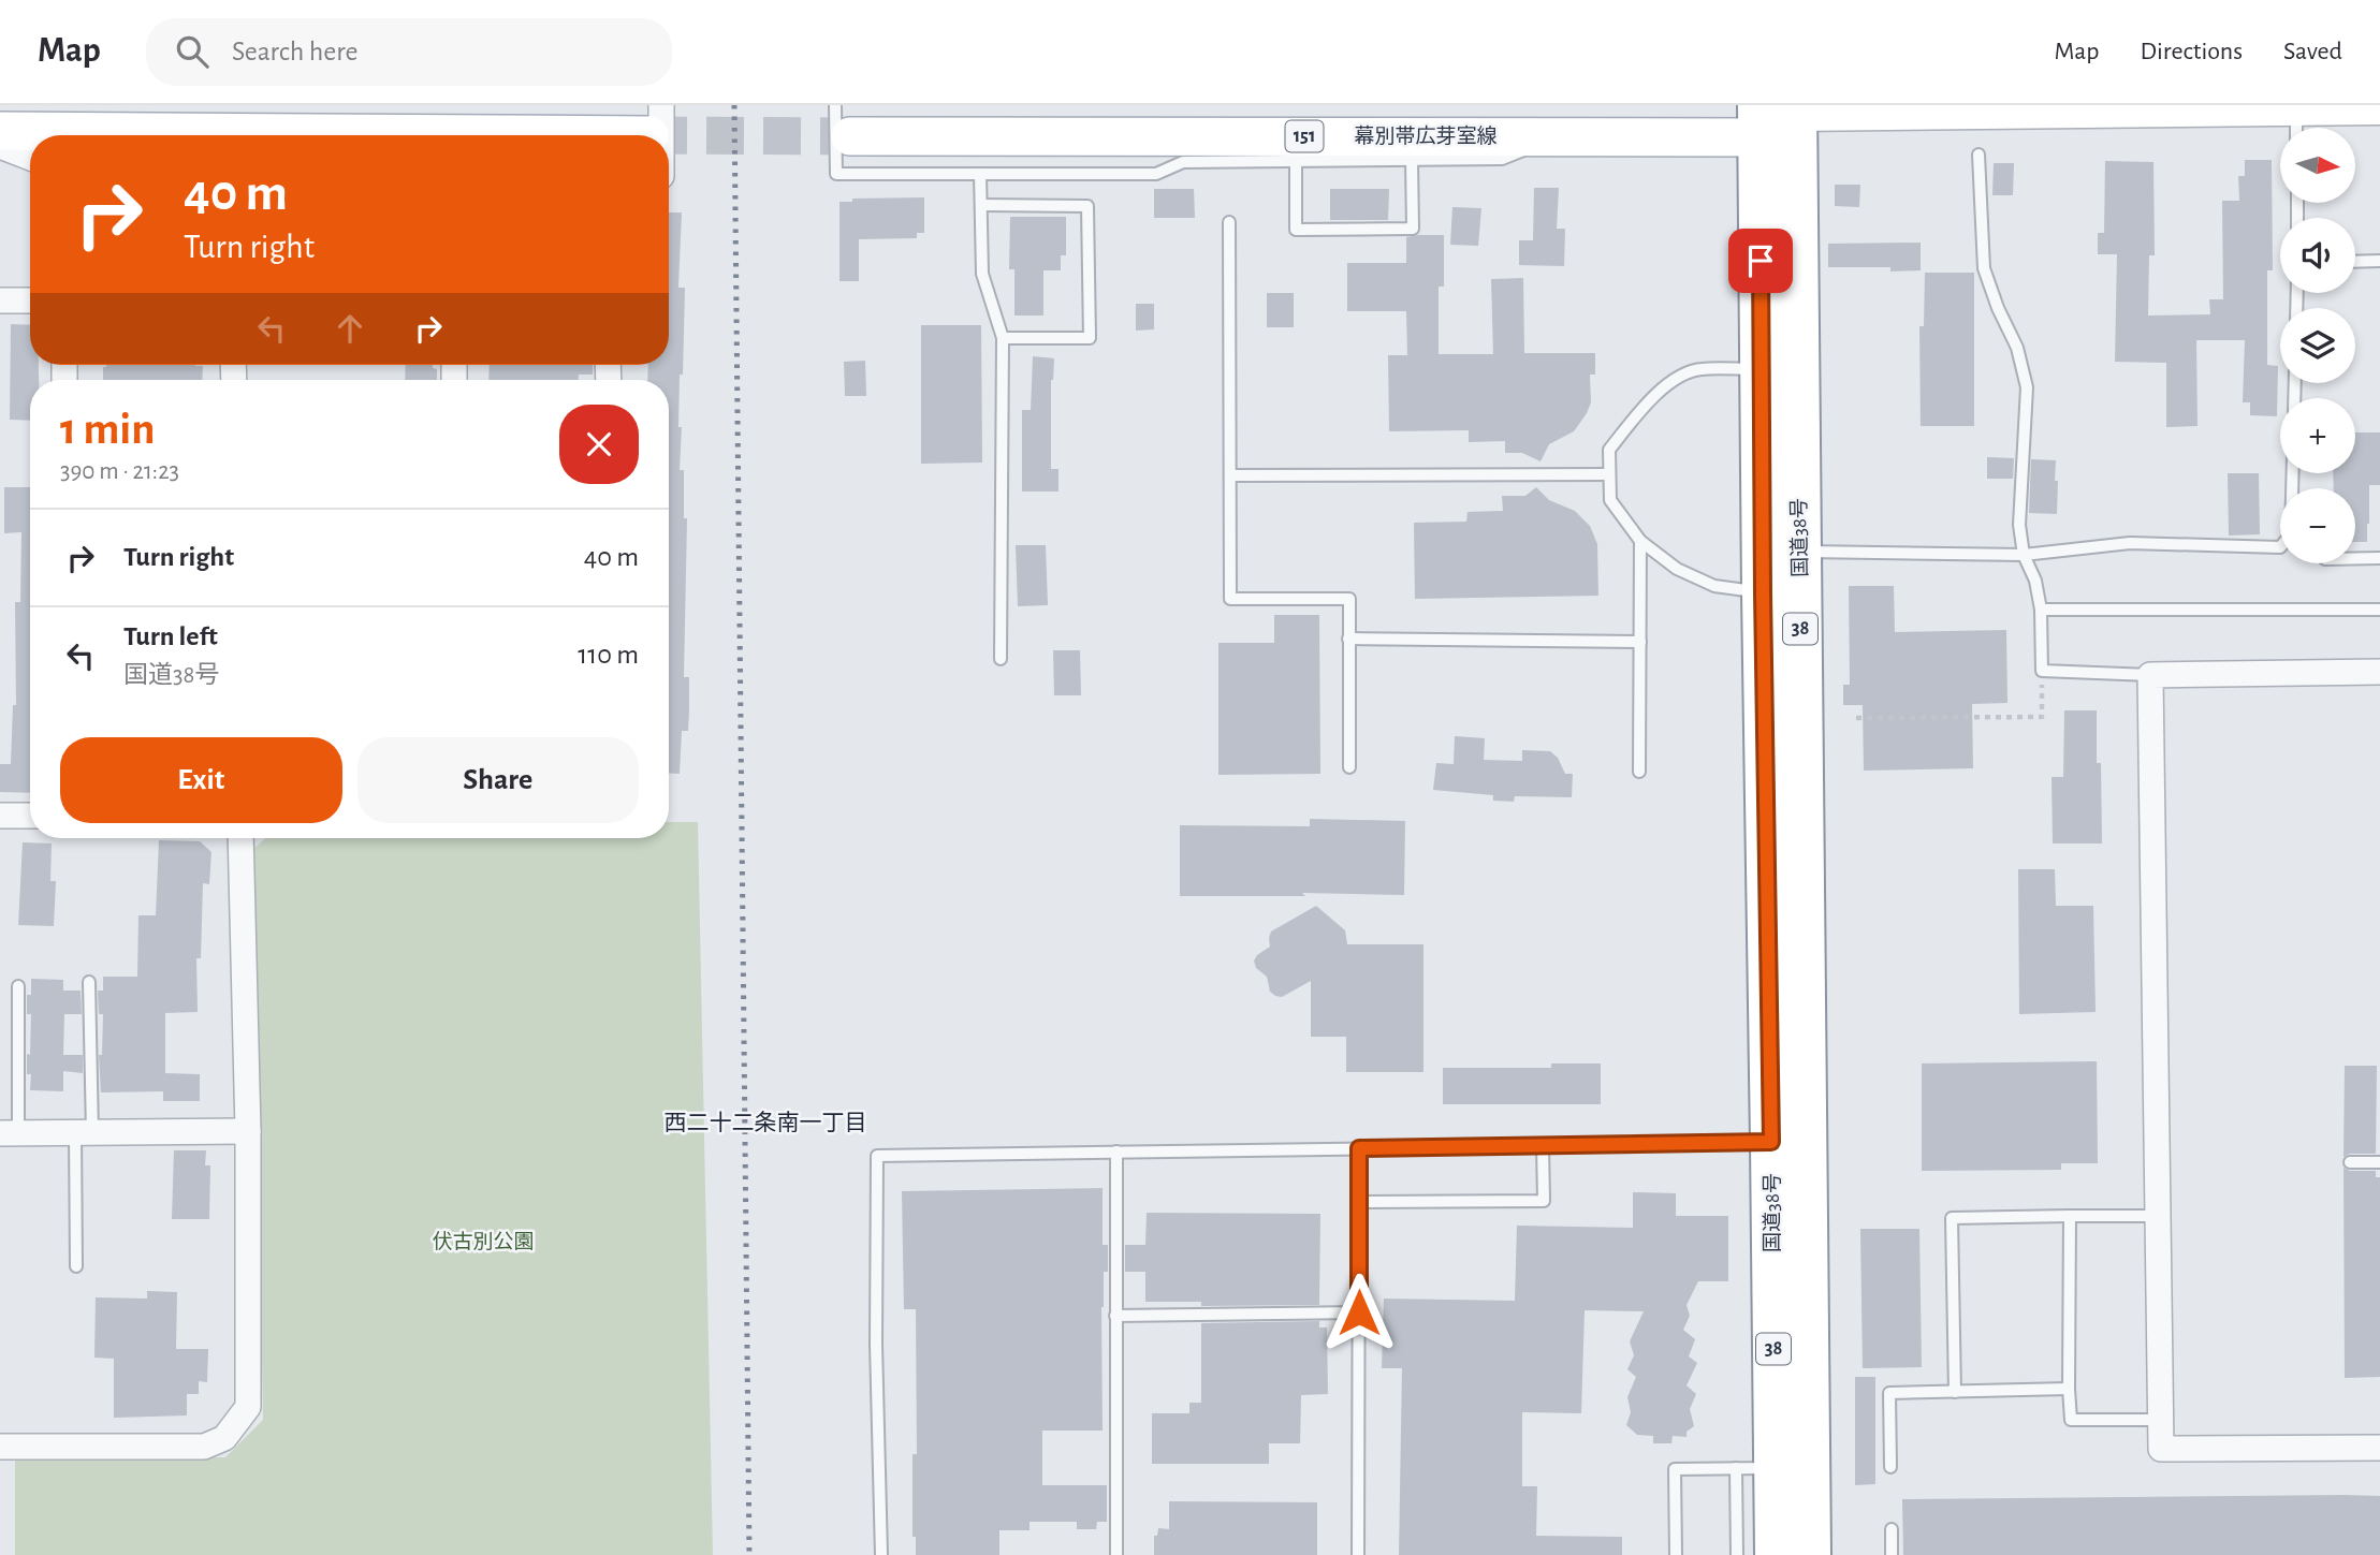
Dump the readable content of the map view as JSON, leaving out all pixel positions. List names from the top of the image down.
{
  "streets": {
    "highway": ["国道38号", "38"],
    "main road": ["151", "幕別帯広芽室線"]
  },
  "crossings": [
    ["幕別帯広芽室線", "国道38号"]
  ],
  "districts": ["西二十二条南一丁目"],
  "parks": ["伏古別公園"],
  "north": "right",
  "page": {
    "header": "Map",
    "search": "Search here",
    "nav": ["Map", "Directions", "Saved"],
    "map_buttons": ["+", "−"],
    "turn": ["40 m", "Turn right"],
    "heading": ["1 min", "390 m · 21:23"],
    "list": [
      {
        "name": "Turn right",
        "value": "40 m"
      },
      {
        "name": "Turn left",
        "note": "国道38号",
        "value": "110 m"
      }
    ],
    "buttons": ["Exit", "Share"]
  }
}
